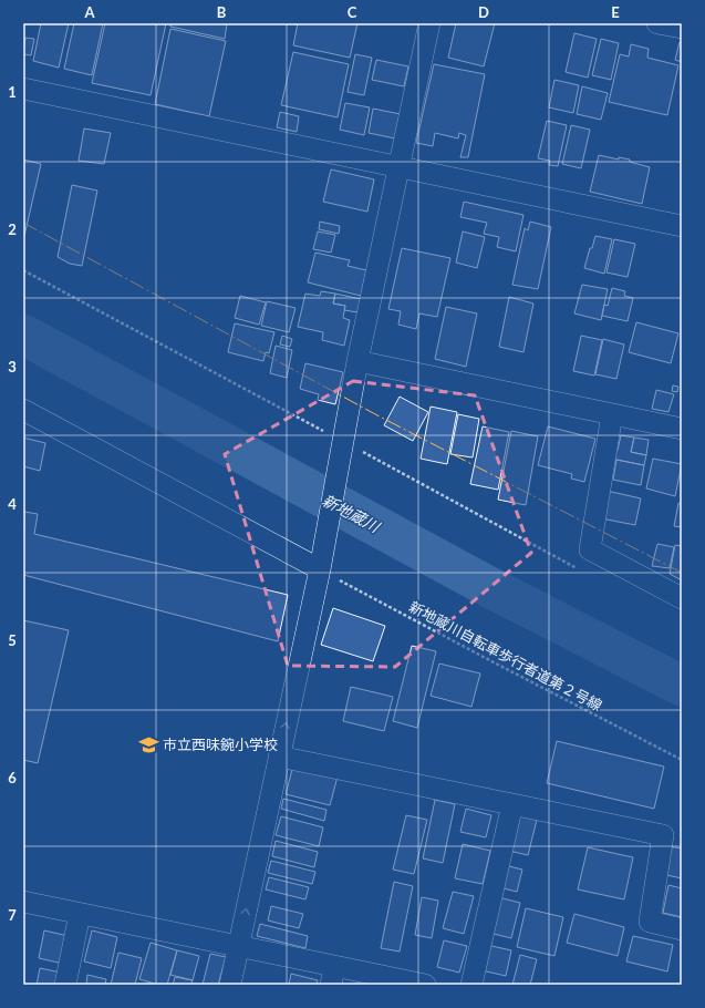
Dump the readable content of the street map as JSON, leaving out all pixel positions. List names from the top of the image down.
{
  "streets": {
    "path": ["新地蔵川自転車歩行者道第２号線"]
  },
  "water": ["新地蔵川"],
  "places": {
    "school or university": ["市立西味鋺小学校"]
  },
  "grid": {
    "columns": [
      "A",
      "B",
      "C",
      "D",
      "E"
    ],
    "rows": [
      "1",
      "2",
      "3",
      "4",
      "5",
      "6",
      "7"
    ]
  }
}
